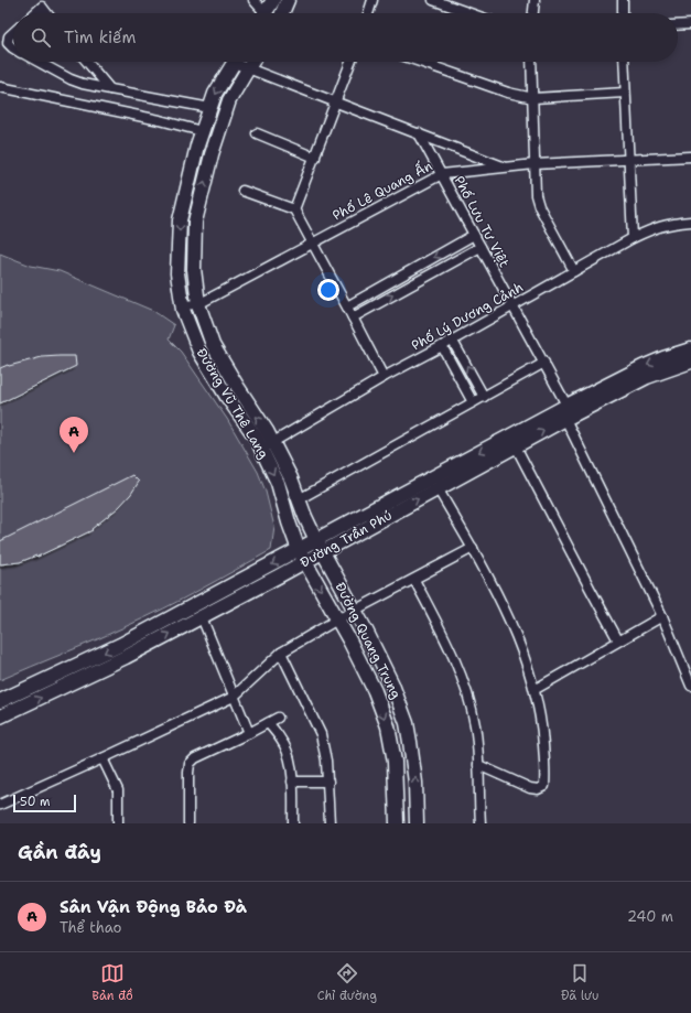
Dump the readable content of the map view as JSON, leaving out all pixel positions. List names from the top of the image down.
{
  "streets": {
    "main road": ["Đường Vũ Thê Lang", "Đường Trần Phú", "Đường Quang Trung"],
    "street": ["Phố Lê Quang Ấn", "Phố Lưu Tư Việt", "Phố Lý Dương Cảnh"]
  },
  "crossings": [
    ["Phố Lê Quang Ấn", "Phố Lưu Tư Việt"],
    ["Phố Lê Quang Ấn", "Đường Vũ Thê Lang"],
    ["Phố Lưu Tư Việt", "Phố Lý Dương Cảnh"],
    ["Phố Lưu Tư Việt", "Đường Trần Phú"],
    ["Phố Lý Dương Cảnh", "Đường Vũ Thê Lang"],
    ["Đường Vũ Thê Lang", "Đường Trần Phú"],
    ["Đường Vũ Thê Lang", "Đường Quang Trung"],
    ["Đường Trần Phú", "Đường Quang Trung"]
  ],
  "scale_bar": "50 m",
  "page": {
    "search": "Tìm kiếm",
    "pins": "A",
    "scale": "50 m",
    "heading": "Gần đây",
    "list": [
      {
        "mark": "A",
        "name": "Sân Vận Động Bảo Đà",
        "note": "Thể thao",
        "value": "240 m"
      }
    ],
    "nav": ["Bản đồ", "Chỉ đường", "Đã lưu"]
  }
}
